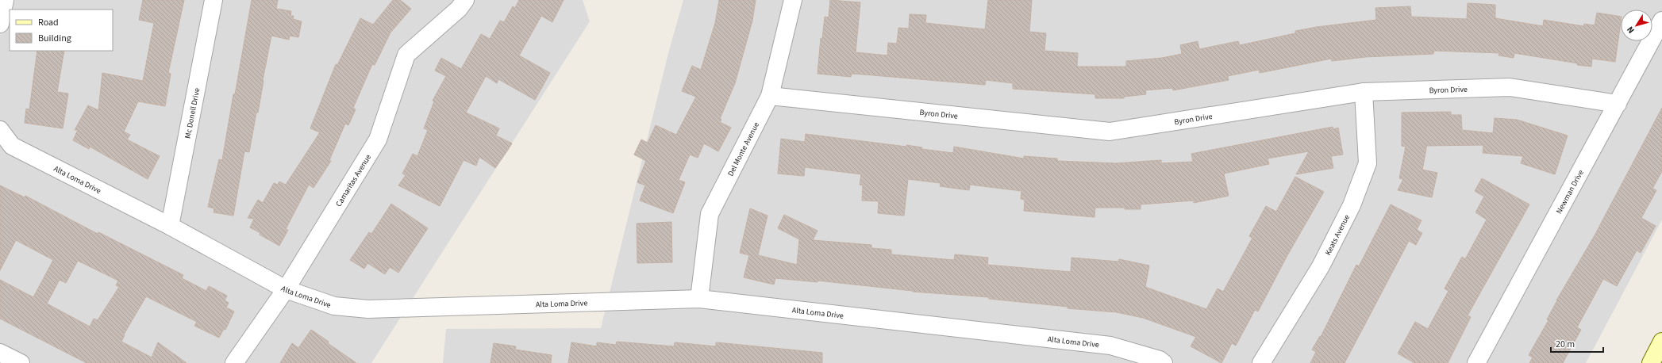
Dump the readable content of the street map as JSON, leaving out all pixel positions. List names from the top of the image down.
{
  "streets": {
    "street": [
      "Byron Drive",
      "Mc Donell Drive",
      "Del Monte Avenue",
      "Alta Loma Drive",
      "Camaritas Avenue",
      "Newman Drive",
      "Keats Avenue"
    ]
  },
  "crossings": [
    ["Byron Drive", "Del Monte Avenue"],
    ["Byron Drive", "Newman Drive"],
    ["Byron Drive", "Keats Avenue"],
    ["Mc Donell Drive", "Alta Loma Drive"],
    ["Del Monte Avenue", "Alta Loma Drive"],
    ["Alta Loma Drive", "Camaritas Avenue"]
  ],
  "legend": ["Road", "Building"],
  "scale_bar": "20 m",
  "north": "bottom left"
}
